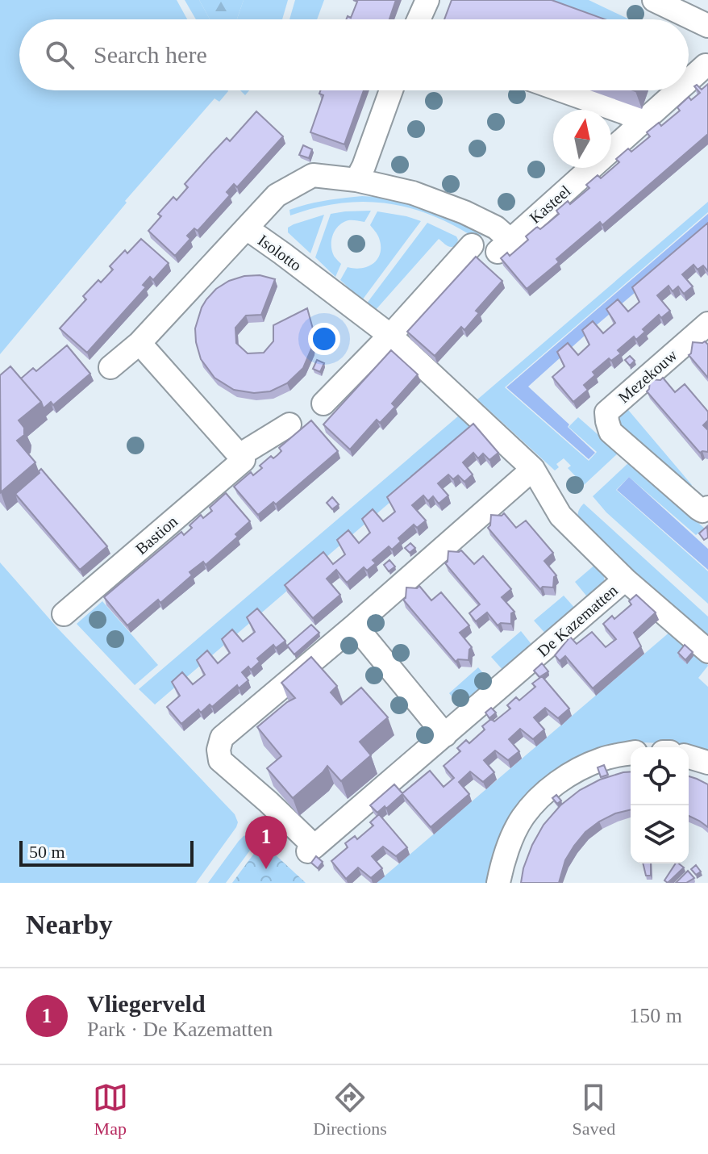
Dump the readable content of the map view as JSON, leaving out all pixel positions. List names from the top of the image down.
{
  "streets": {
    "street": [
      "Kasteel",
      "Isolotto",
      "Mezekouw",
      "Bastion",
      "De Kazematten"
    ]
  },
  "crossings": [
    ["Kasteel", "Isolotto"]
  ],
  "scale_bar": "50 m",
  "north": "top",
  "page": {
    "search": "Search here",
    "pins": "1",
    "scale": "50 m",
    "heading": "Nearby",
    "list": [
      {
        "mark": "1",
        "name": "Vliegerveld",
        "note": "Park · De Kazematten",
        "value": "150 m"
      }
    ],
    "nav": ["Map", "Directions", "Saved"]
  }
}
